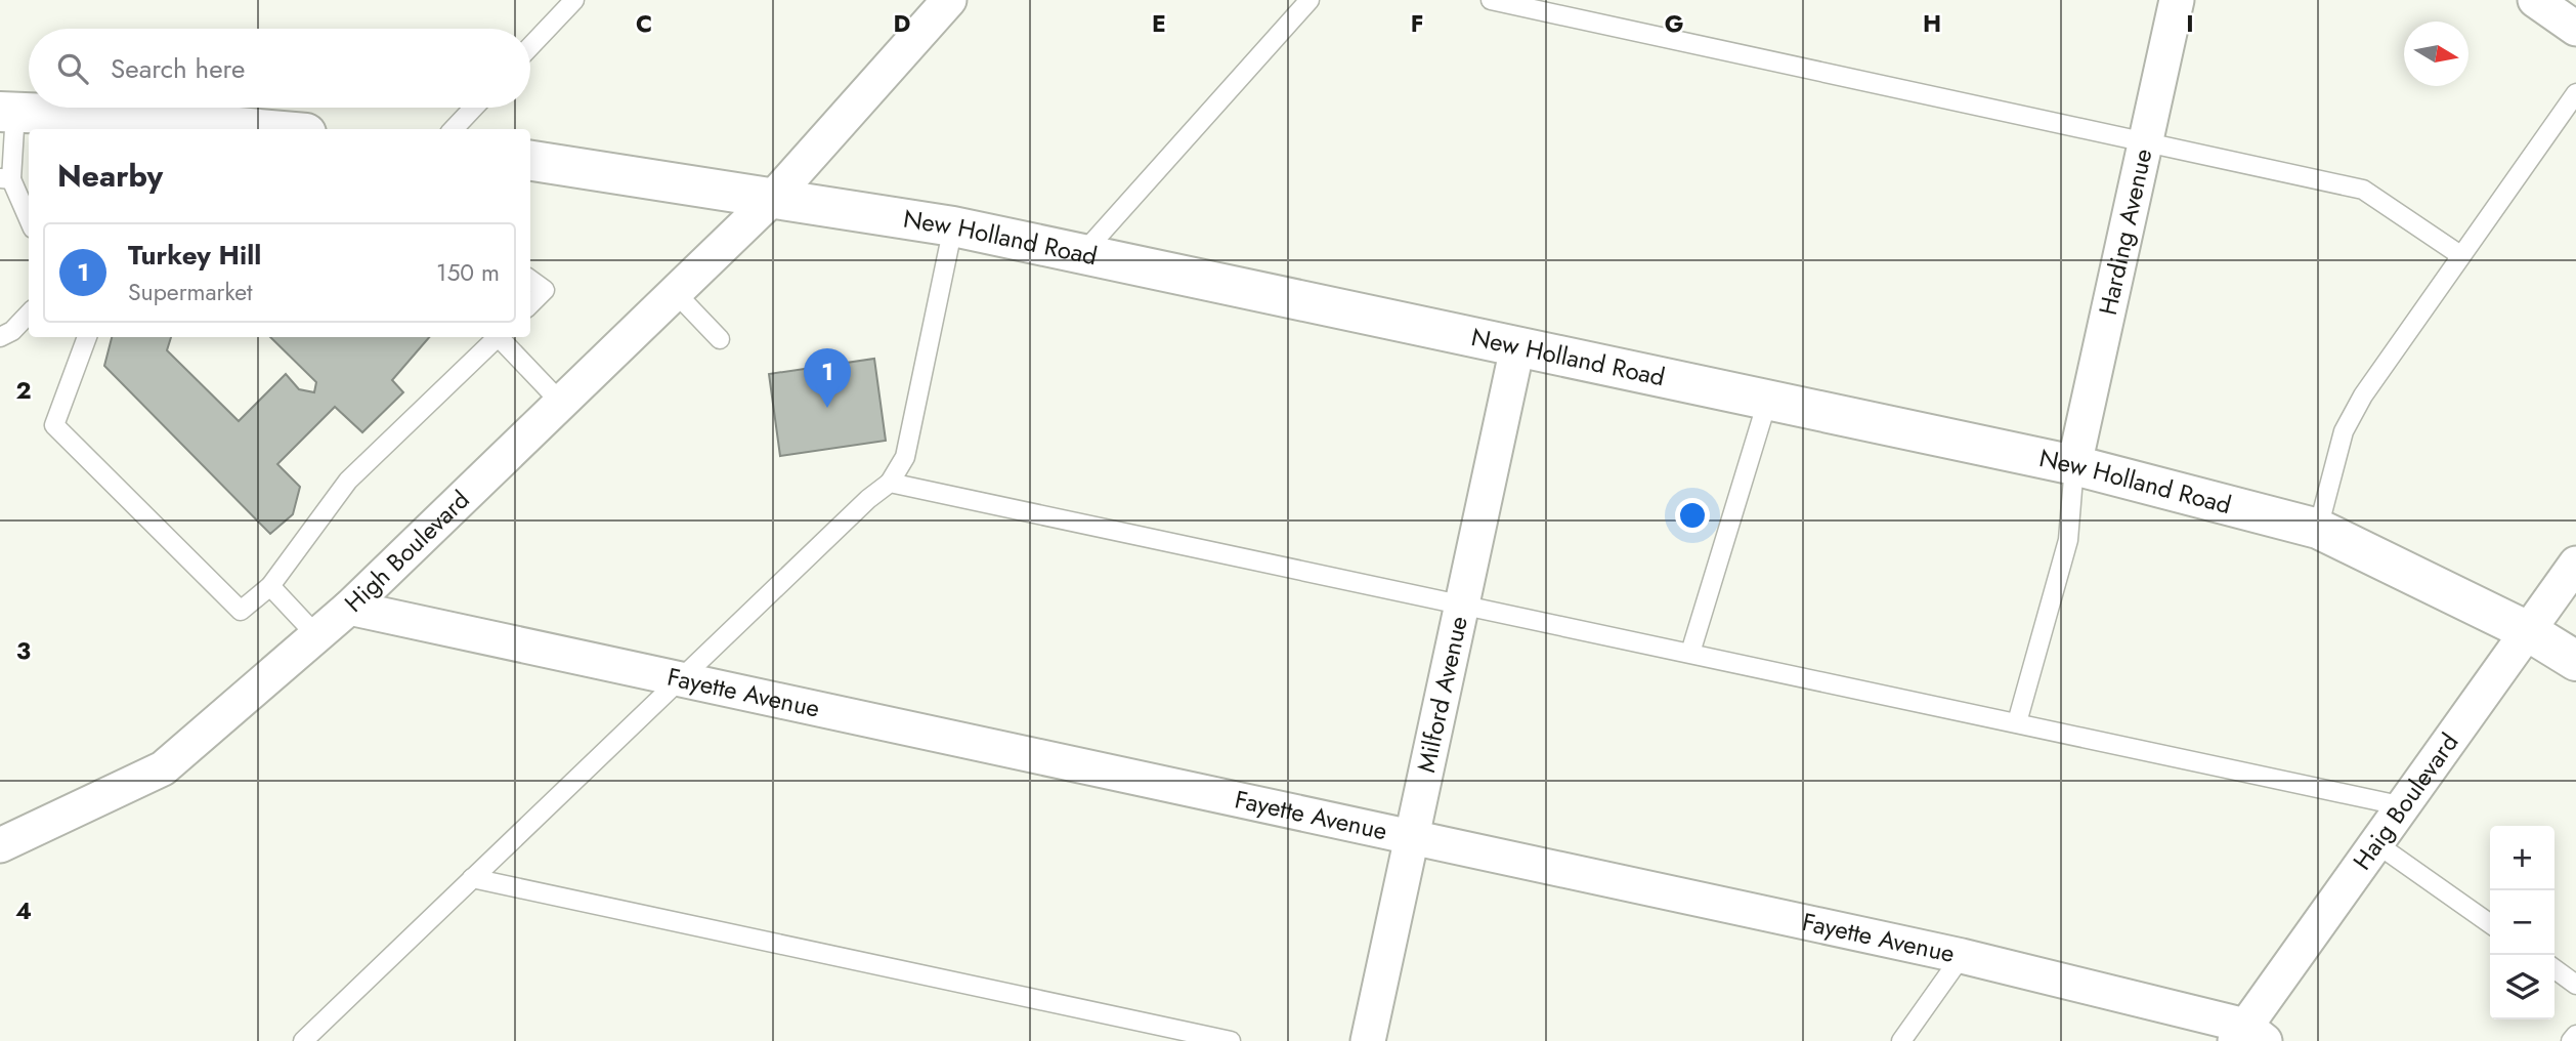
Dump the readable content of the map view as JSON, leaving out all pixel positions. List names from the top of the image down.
{
  "streets": {
    "main road": ["New Holland Road"],
    "street": [
      "Harding Avenue",
      "High Boulevard",
      "Fayette Avenue",
      "Milford Avenue",
      "Haig Boulevard"
    ]
  },
  "crossings": [
    ["Harding Avenue", "New Holland Road"],
    ["New Holland Road", "High Boulevard"],
    ["New Holland Road", "Milford Avenue"],
    ["New Holland Road", "Haig Boulevard"],
    ["High Boulevard", "Fayette Avenue"],
    ["Fayette Avenue", "Milford Avenue"],
    ["Fayette Avenue", "Haig Boulevard"]
  ],
  "north": "right",
  "page": {
    "search": "Search here",
    "heading": "Nearby",
    "list": [
      {
        "mark": "1",
        "name": "Turkey Hill",
        "note": "Supermarket",
        "value": "150 m"
      }
    ],
    "pins": "1",
    "map_buttons": ["+", "−"]
  },
  "grid": {
    "columns": [
      "C",
      "D",
      "E",
      "F",
      "G",
      "H",
      "I"
    ],
    "rows": ["2", "3", "4"]
  }
}
